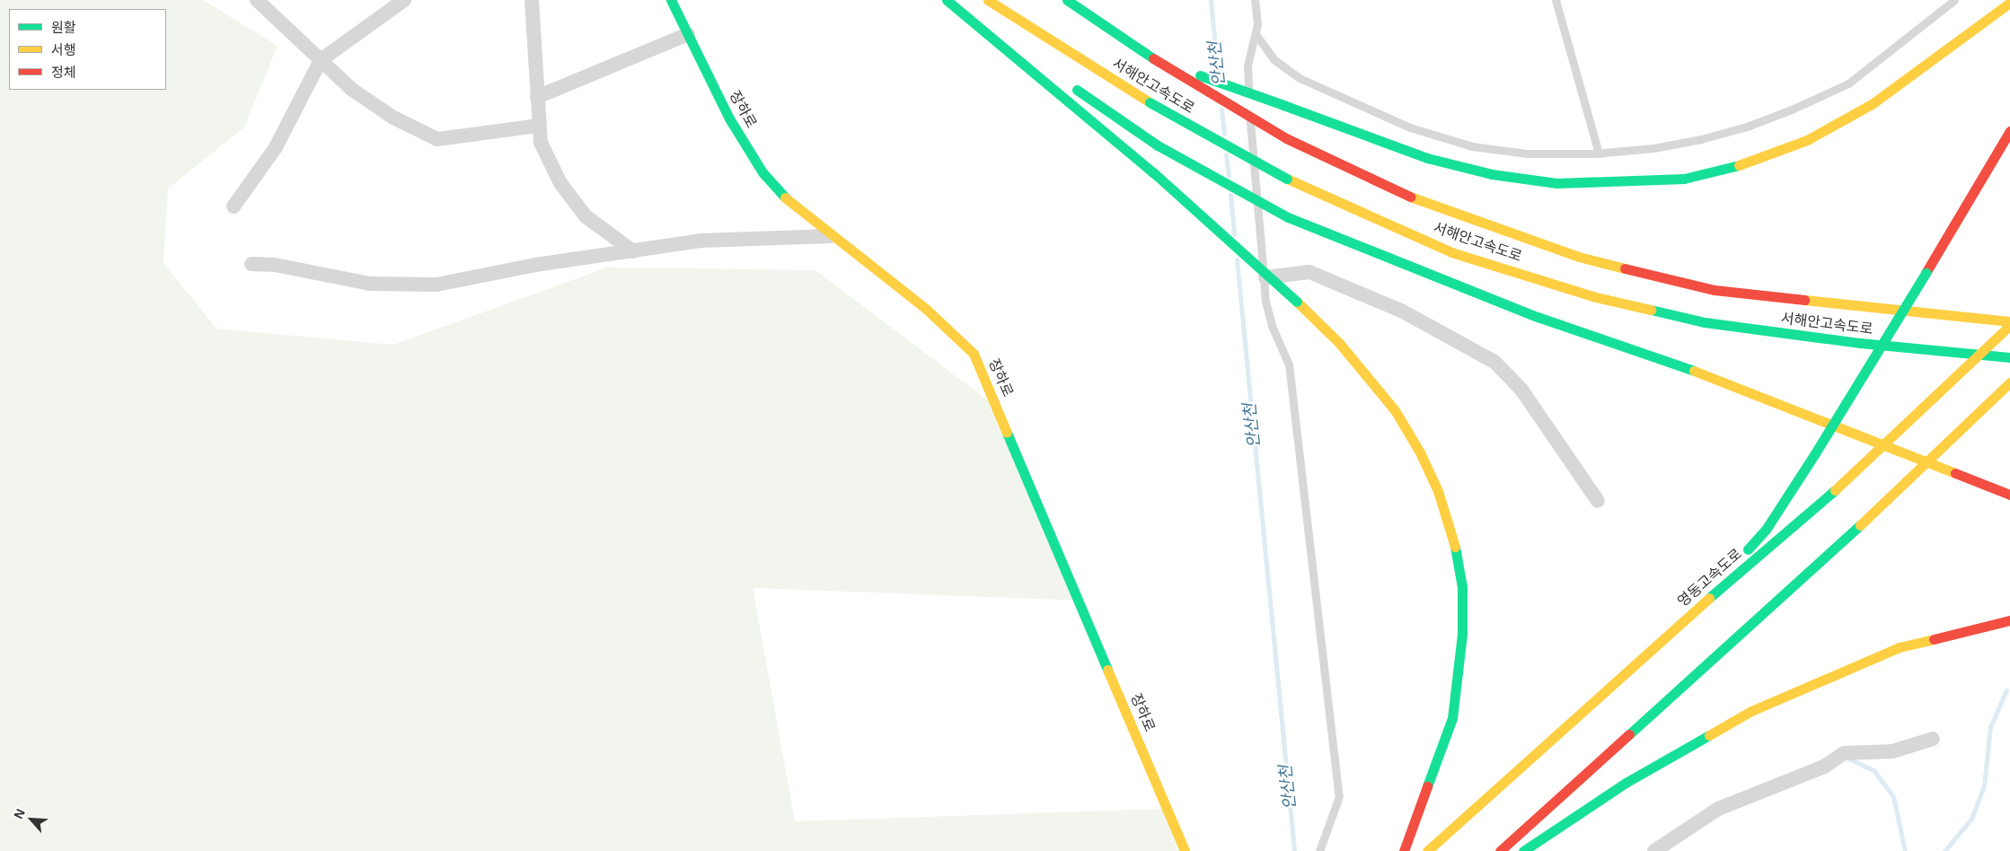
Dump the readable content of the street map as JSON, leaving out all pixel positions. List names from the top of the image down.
{
  "streets": {
    "main road": ["서해안고속도로", "장하로", "영동고속도로"]
  },
  "water": ["안산천"],
  "legend": ["원활", "서행", "정체"],
  "north": "top left"
}
